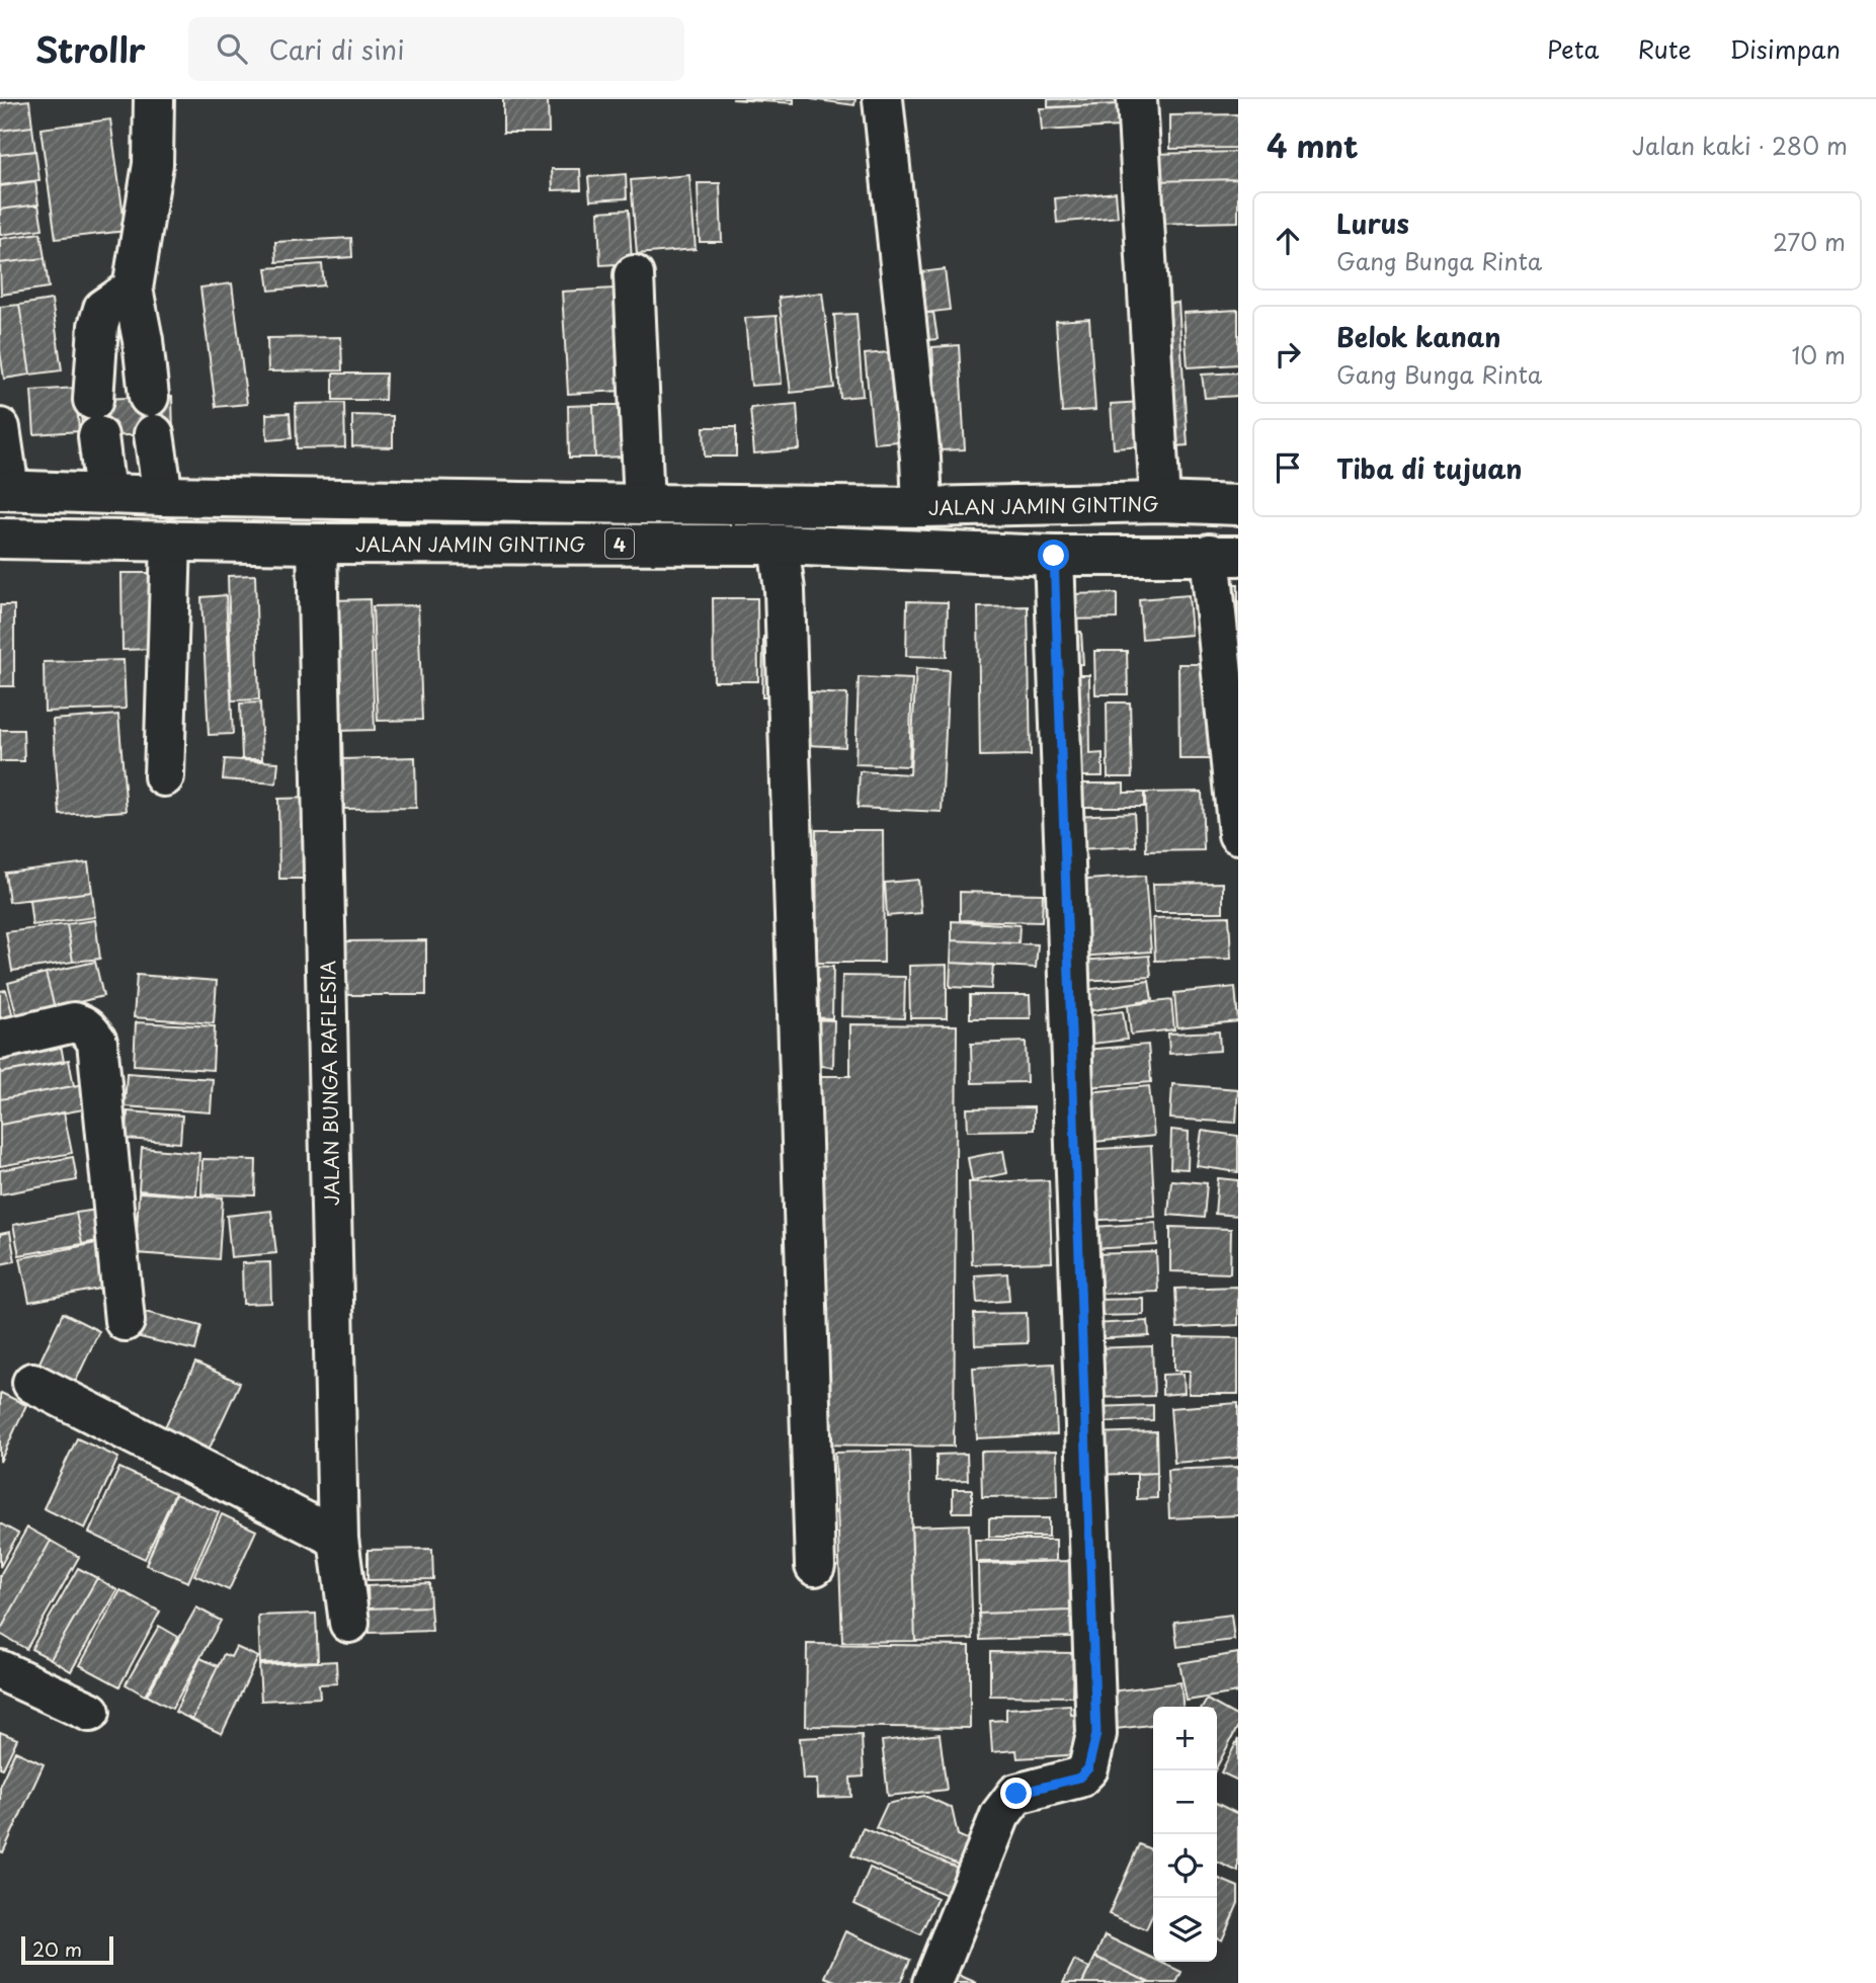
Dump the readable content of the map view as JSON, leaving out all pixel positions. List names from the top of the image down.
{
  "streets": {
    "main road": ["JALAN JAMIN GINTING", "4", "JALAN BUNGA RAFLESIA"]
  },
  "crossings": [
    ["JALAN JAMIN GINTING", "JALAN BUNGA RAFLESIA"]
  ],
  "scale_bar": "20 m",
  "page": {
    "header": "Strollr",
    "search": "Cari di sini",
    "nav": ["Peta", "Rute", "Disimpan"],
    "heading": ["4 mnt", "Jalan kaki · 280 m"],
    "list": [
      ["Lurus", "Gang Bunga Rinta", "270 m"],
      ["Belok kanan", "Gang Bunga Rinta", "10 m"],
      "Tiba di tujuan"
    ],
    "map_buttons": ["+", "−"],
    "scale": "20 m"
  }
}
